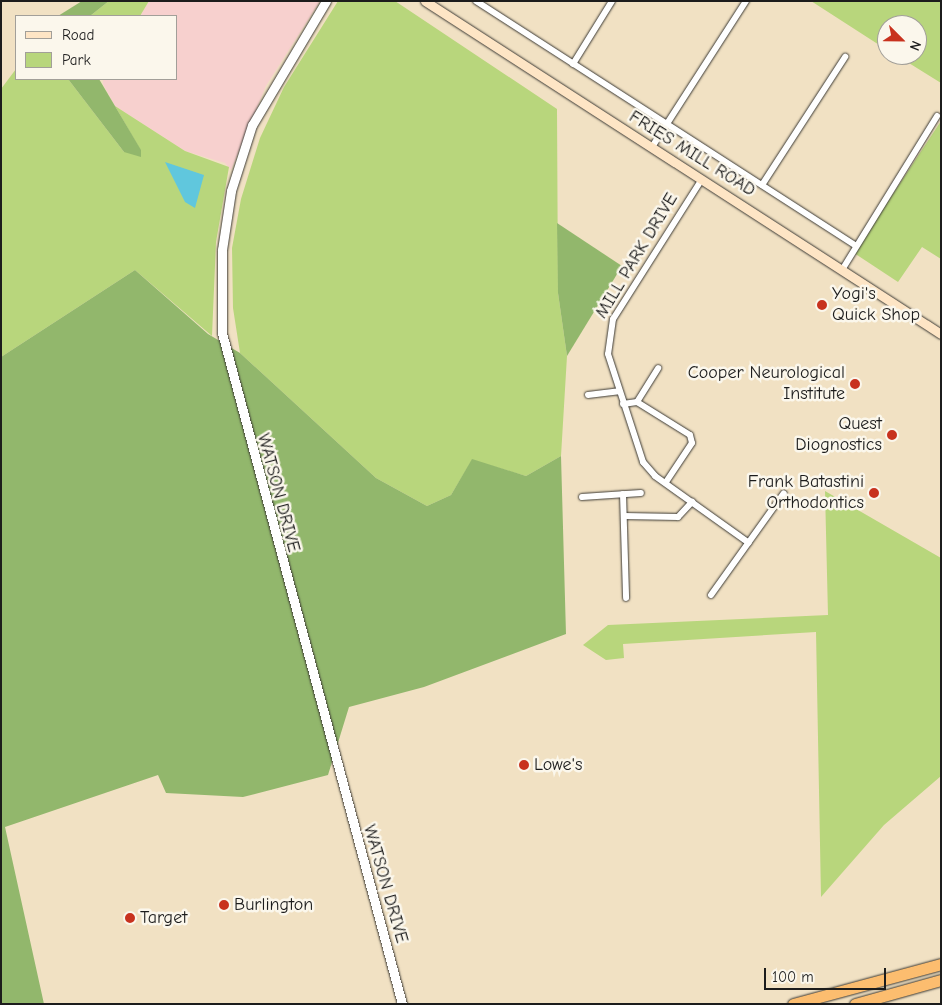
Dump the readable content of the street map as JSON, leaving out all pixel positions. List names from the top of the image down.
{
  "streets": {
    "main road": ["FRIES MILL ROAD"],
    "street": ["MILL PARK DRIVE", "WATSON DRIVE"]
  },
  "crossings": [
    ["FRIES MILL ROAD", "MILL PARK DRIVE"]
  ],
  "places": [
    "Yogi's Quick Shop",
    "Cooper Neurological Institute",
    "Quest Diognostics",
    "Frank Batastini Orthodontics",
    "Lowe's",
    "Burlington",
    "Target"
  ],
  "legend": ["Road", "Park"],
  "scale_bar": "100 m",
  "north": "bottom right"
}
